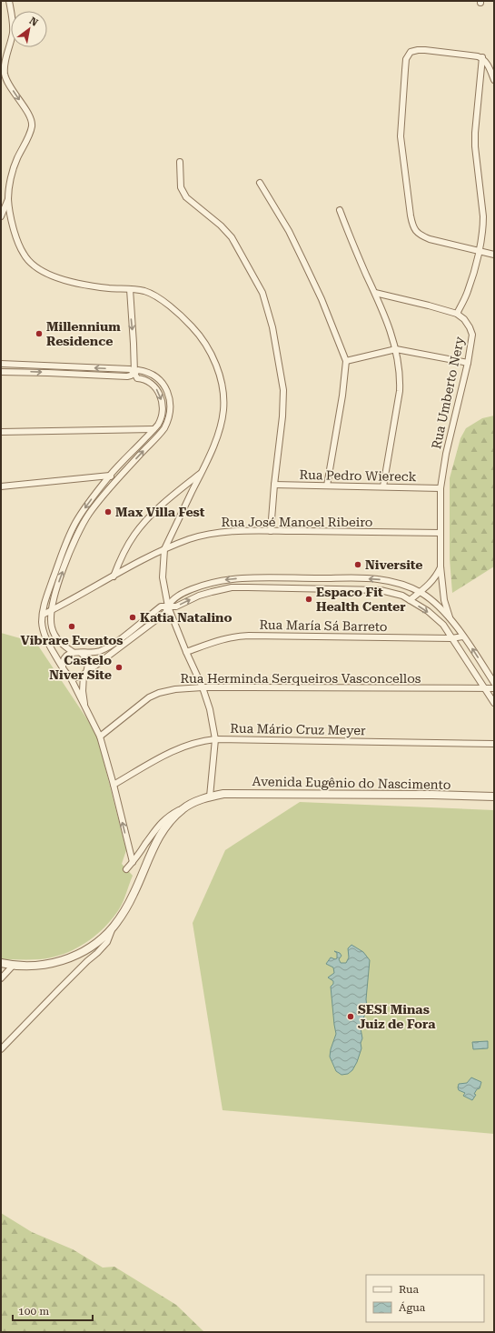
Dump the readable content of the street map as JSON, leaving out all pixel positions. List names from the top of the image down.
{
  "streets": {
    "street": [
      "Rua Umberto Nery",
      "Rua Pedro Wiereck",
      "Rua José Manoel Ribeiro",
      "Rua María Sá Barreto",
      "Rua Herminda Serqueiros Vasconcellos",
      "Rua Mário Cruz Meyer",
      "Avenida Eugênio do Nascimento"
    ]
  },
  "crossings": [
    ["Rua Umberto Nery", "Rua Pedro Wiereck"],
    ["Rua Umberto Nery", "Rua José Manoel Ribeiro"]
  ],
  "places": [
    "Millennium Residence",
    "Max Villa Fest",
    "Niversite",
    "Espaco Fit Health Center",
    "Katia Natalino",
    "Vibrare Eventos",
    "Castelo Niver Site",
    "SESI Minas Juiz de Fora"
  ],
  "legend": ["Rua", "Água"],
  "scale_bar": "100 m",
  "north": "top right"
}
